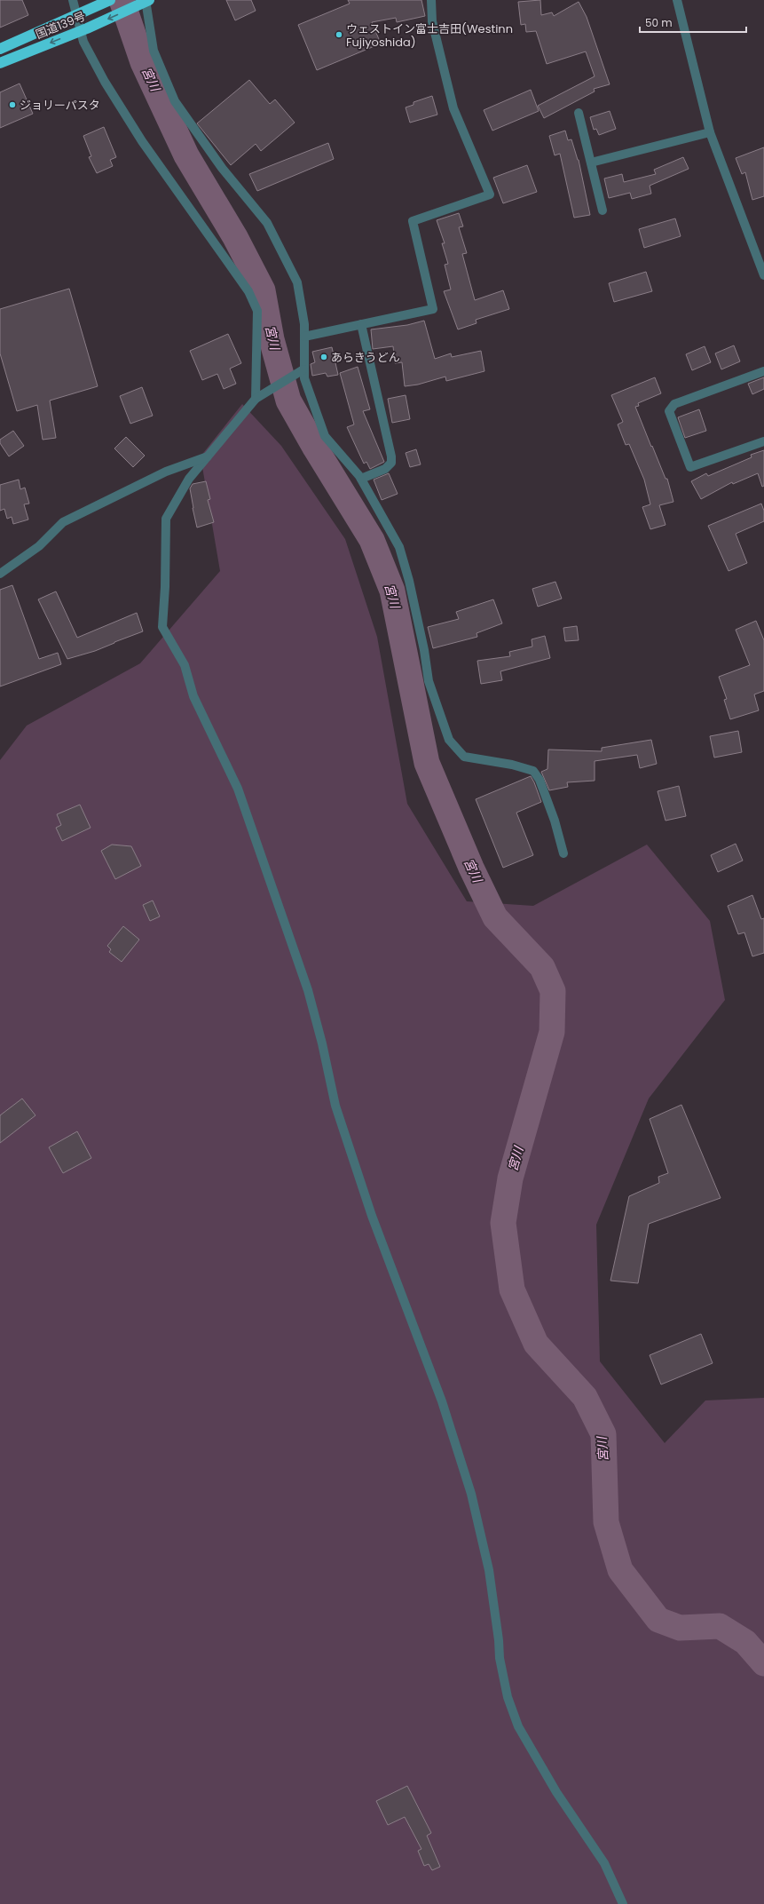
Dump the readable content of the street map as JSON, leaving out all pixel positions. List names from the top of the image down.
{
  "streets": {
    "highway": ["国道139号"]
  },
  "water": ["宮川"],
  "places": ["ウェストイン富士吉田(Westinn Fujiyoshida)", "ジョリーパスタ", "あらきうどん"],
  "scale_bar": "50 m"
}
